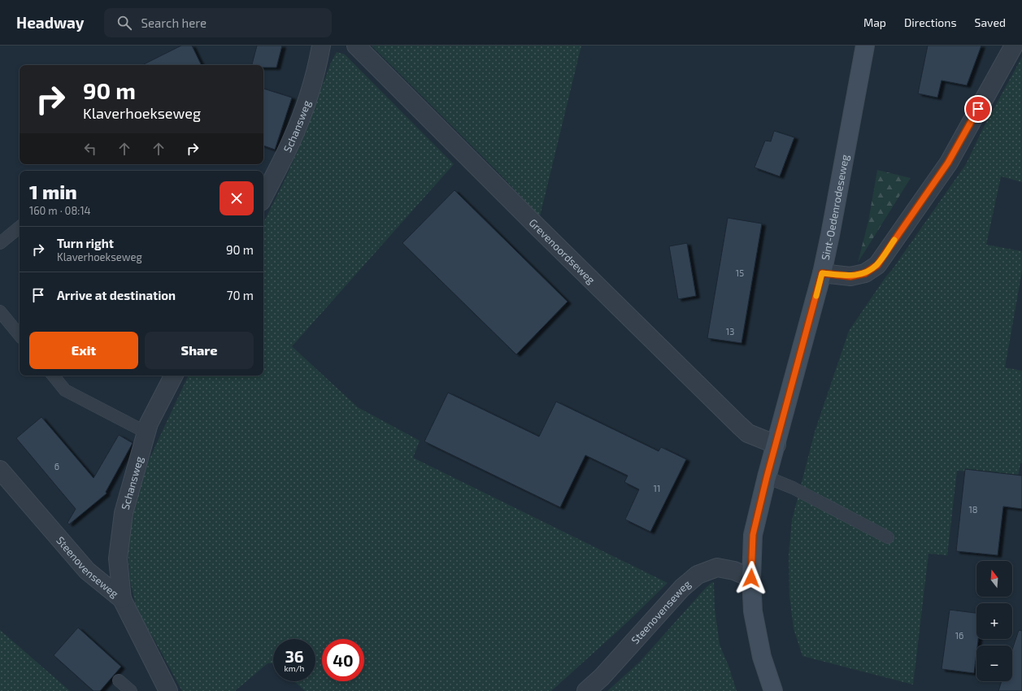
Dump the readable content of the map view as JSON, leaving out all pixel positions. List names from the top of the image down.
{
  "streets": {
    "street": [
      "Schansweg",
      "Sint-Oedenrodeseweg",
      "Grevenoordseweg",
      "Steenovenseweg"
    ]
  },
  "crossings": [
    ["Schansweg", "Steenovenseweg"],
    ["Sint-Oedenrodeseweg", "Grevenoordseweg"],
    ["Sint-Oedenrodeseweg", "Steenovenseweg"]
  ],
  "house_numbers": [
    "15",
    "13",
    "6",
    "11",
    "18",
    "16"
  ],
  "north": "top",
  "page": {
    "header": "Headway",
    "search": "Search here",
    "nav": ["Map", "Directions", "Saved"],
    "turn": ["90 m", "Klaverhoekseweg"],
    "heading": ["1 min", "160 m · 08:14"],
    "list": [
      {
        "name": "Turn right",
        "note": "Klaverhoekseweg",
        "value": "90 m"
      },
      {
        "name": "Arrive at destination",
        "value": "70 m"
      }
    ],
    "buttons": ["Exit", "Share"],
    "map_buttons": ["+", "−"],
    "speed": "36 km/h",
    "limit": "40"
  }
}
